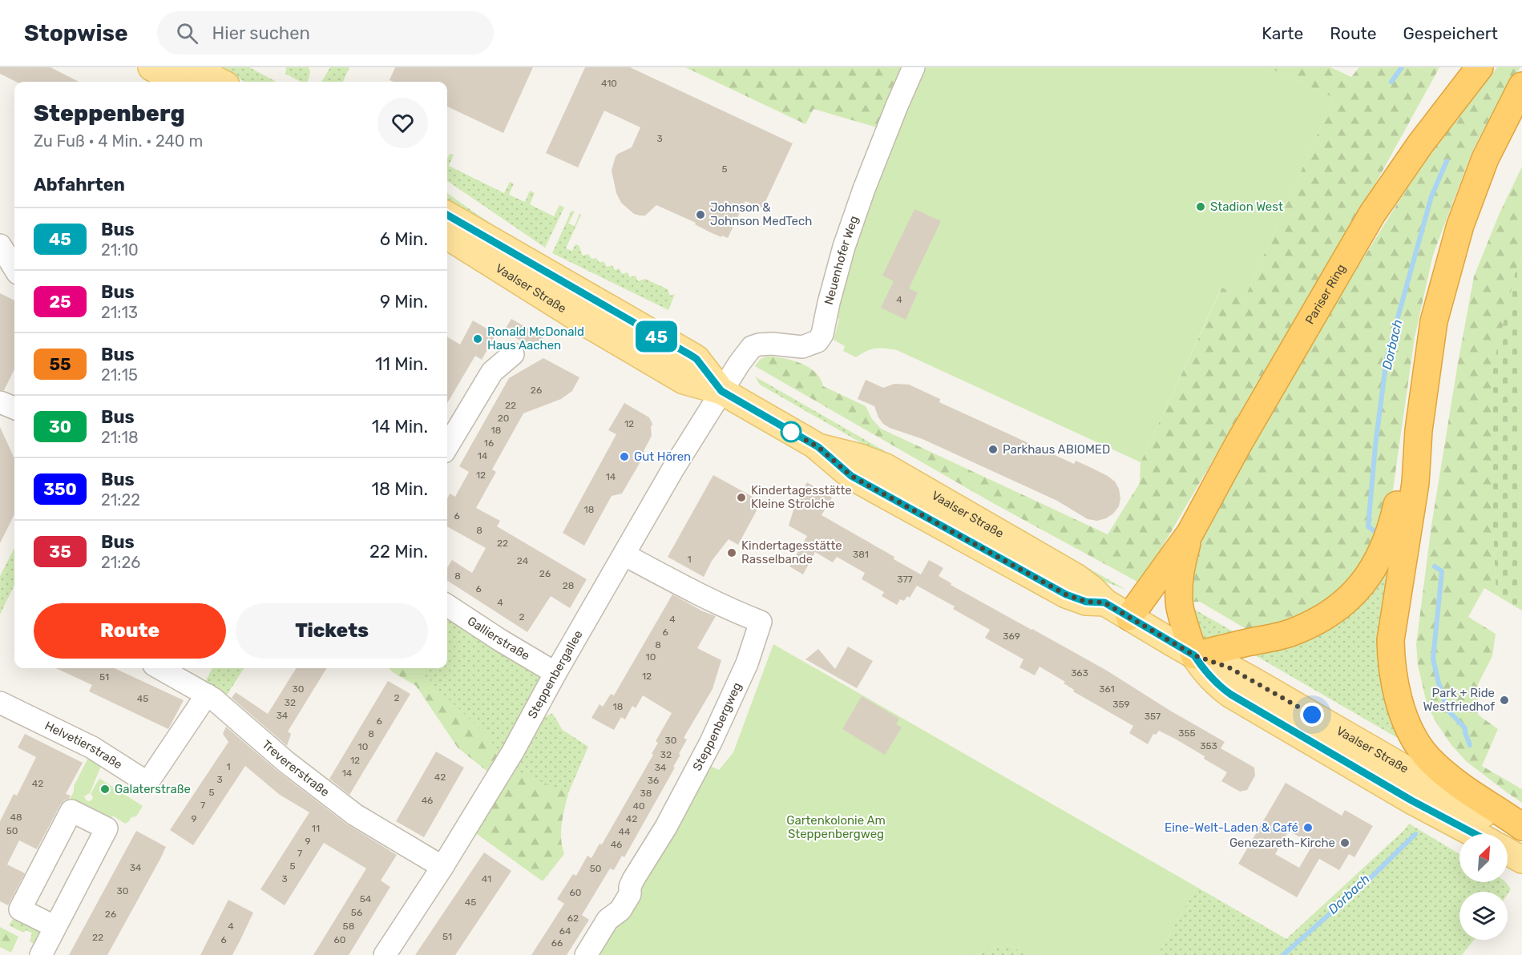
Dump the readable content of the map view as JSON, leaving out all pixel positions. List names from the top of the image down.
{
  "streets": {
    "highway": ["Pariser Ring"],
    "main road": ["Vaalser Straße"],
    "street": [
      "Neuenhofer Weg",
      "Gallierstraße",
      "Steppenbergallee",
      "Steppenbergweg",
      "Helvetierstraße",
      "Trevererstraße"
    ]
  },
  "crossings": [
    ["Neuenhofer Weg", "Vaalser Straße"],
    ["Neuenhofer Weg", "Steppenbergallee"],
    ["Vaalser Straße", "Steppenbergallee"],
    ["Gallierstraße", "Steppenbergallee"],
    ["Steppenbergallee", "Steppenbergweg"],
    ["Steppenbergallee", "Trevererstraße"],
    ["Helvetierstraße", "Trevererstraße"]
  ],
  "water": ["Dorbach"],
  "parks": ["Gartenkolonie Am Steppenbergweg"],
  "places": [
    "Stadion West",
    "Johnson & Johnson MedTech",
    "Ronald McDonald Haus Aachen",
    "Parkhaus ABIOMED",
    "Gut Hören",
    "Kindertagesstätte Kleine Strolche",
    "Kindertagesstätte Rasselbande",
    "Park + Ride Westfriedhof",
    "Galaterstraße",
    "Eine-Welt-Laden & Café",
    "Genezareth-Kirche"
  ],
  "lines": ["bus line 45"],
  "house_numbers": [
    "410",
    "3",
    "5",
    "4",
    "26",
    "22",
    "20",
    "12",
    "18",
    "16",
    "14",
    "12",
    "14",
    "18",
    "6",
    "8",
    "22",
    "381",
    "1",
    "24",
    "26",
    "8",
    "377",
    "28",
    "6",
    "4",
    "2",
    "4",
    "6",
    "369",
    "8",
    "10",
    "363",
    "12",
    "51",
    "30",
    "361",
    "2",
    "45",
    "32",
    "359",
    "18",
    "34",
    "357",
    "6",
    "355",
    "8",
    "30",
    "353",
    "10",
    "32",
    "12",
    "1",
    "34",
    "14",
    "42",
    "3",
    "36",
    "42",
    "5",
    "38",
    "46",
    "7",
    "40",
    "48",
    "9",
    "42",
    "11",
    "50",
    "44",
    "9",
    "46",
    "7",
    "5",
    "34",
    "50",
    "3",
    "41",
    "30",
    "60",
    "54",
    "45",
    "56",
    "26",
    "62",
    "4",
    "58",
    "64",
    "51",
    "22",
    "6",
    "60",
    "66"
  ],
  "north": "top right",
  "page": {
    "header": "Stopwise",
    "search": "Hier suchen",
    "nav": ["Karte", "Route", "Gespeichert"],
    "on_map": "45",
    "heading": [
      ["Steppenberg", "Zu Fuß · 4 Min. · 240 m"],
      "Abfahrten"
    ],
    "list": [
      {
        "mark": "45",
        "name": "Bus",
        "note": "21:10",
        "value": "6 Min."
      },
      {
        "mark": "25",
        "name": "Bus",
        "note": "21:13",
        "value": "9 Min."
      },
      {
        "mark": "55",
        "name": "Bus",
        "note": "21:15",
        "value": "11 Min."
      },
      {
        "mark": "30",
        "name": "Bus",
        "note": "21:18",
        "value": "14 Min."
      },
      {
        "mark": "350",
        "name": "Bus",
        "note": "21:22",
        "value": "18 Min."
      },
      {
        "mark": "35",
        "name": "Bus",
        "note": "21:26",
        "value": "22 Min."
      }
    ],
    "buttons": ["Route", "Tickets"]
  }
}
